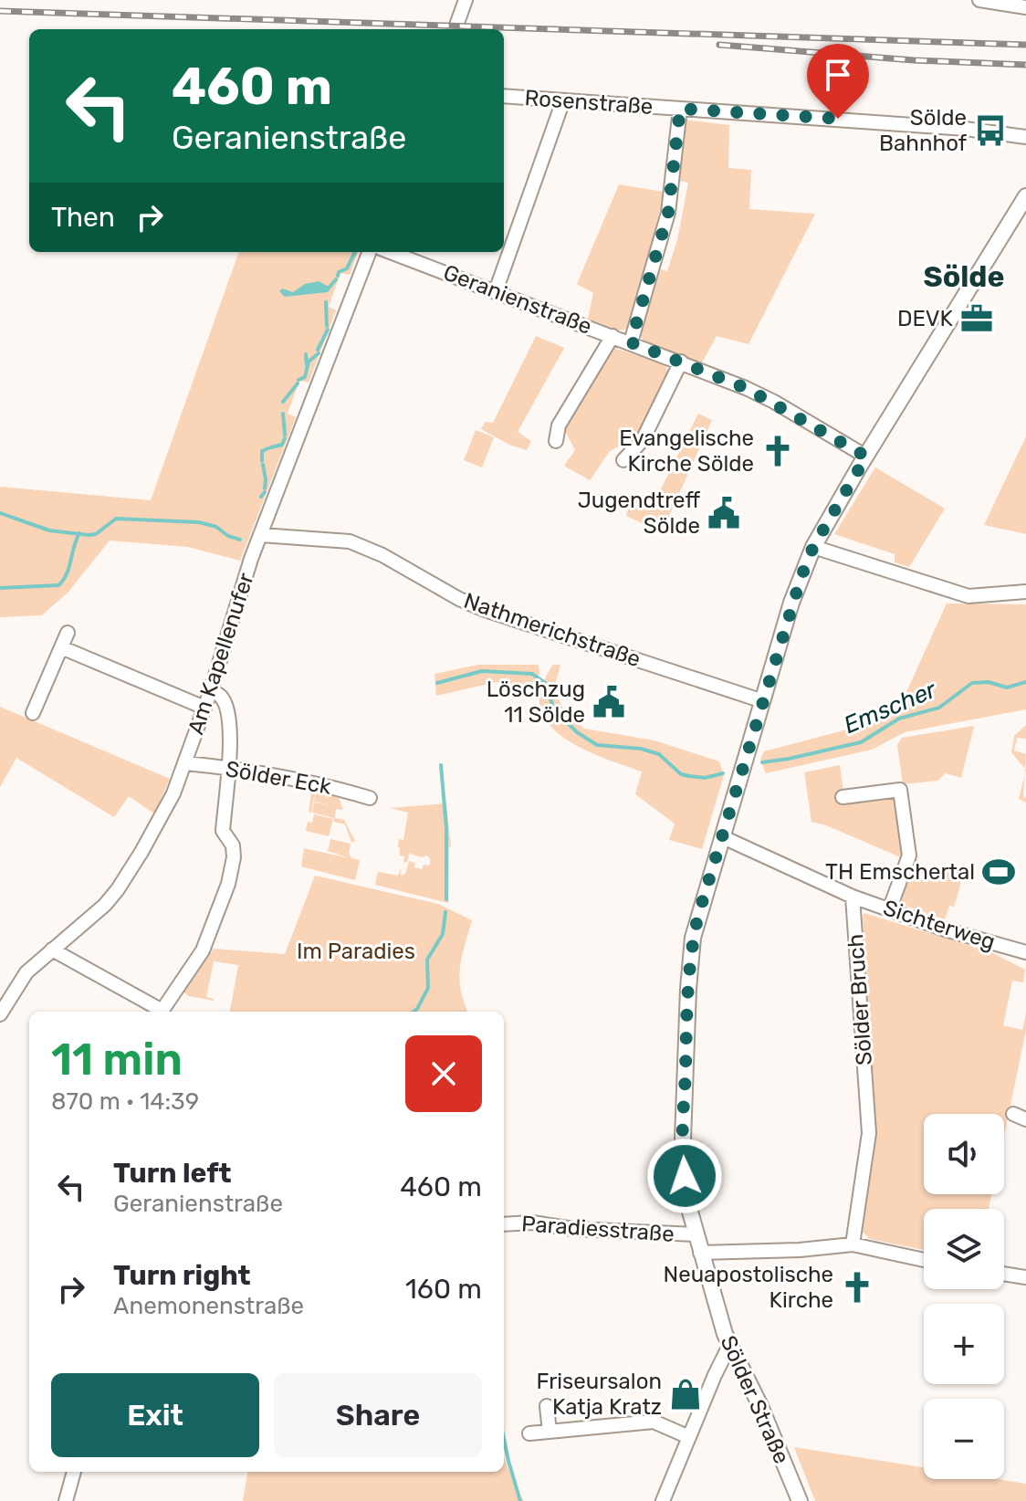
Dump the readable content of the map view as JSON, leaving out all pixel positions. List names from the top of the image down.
{
  "streets": {
    "main road": ["Sölder Straße"],
    "street": [
      "Rosenstraße",
      "Geranienstraße",
      "Nathmerichstraße",
      "Am Kapellenufer",
      "Sölder Eck",
      "Sichterweg",
      "Sölder Bruch",
      "Paradiesstraße"
    ]
  },
  "crossings": [
    ["Geranienstraße", "Sölder Straße"],
    ["Nathmerichstraße", "Am Kapellenufer"],
    ["Nathmerichstraße", "Sölder Straße"],
    ["Am Kapellenufer", "Sölder Eck"],
    ["Sichterweg", "Sölder Bruch"],
    ["Paradiesstraße", "Sölder Straße"]
  ],
  "districts": ["Sölde"],
  "water": ["Emscher"],
  "parks": ["Im Paradies"],
  "places": {
    "bus stop": ["Sölde Bahnhof"],
    "office": ["DEVK"],
    "church": ["Evangelische Kirche Sölde", "Neuapostolische Kirche"],
    "public building": ["Jugendtreff Sölde", "Löschzug 11 Sölde"],
    "sports": ["TH Emschertal"],
    "shop": ["Friseursalon Katja Kratz"]
  },
  "page": {
    "turn": ["460 m", "Geranienstraße"],
    "then": "Then",
    "heading": ["11 min", "870 m · 14:39"],
    "map_buttons": ["+", "−"],
    "list": [
      {
        "name": "Turn left",
        "note": "Geranienstraße",
        "value": "460 m"
      },
      {
        "name": "Turn right",
        "note": "Anemonenstraße",
        "value": "160 m"
      }
    ],
    "buttons": ["Exit", "Share"]
  }
}
